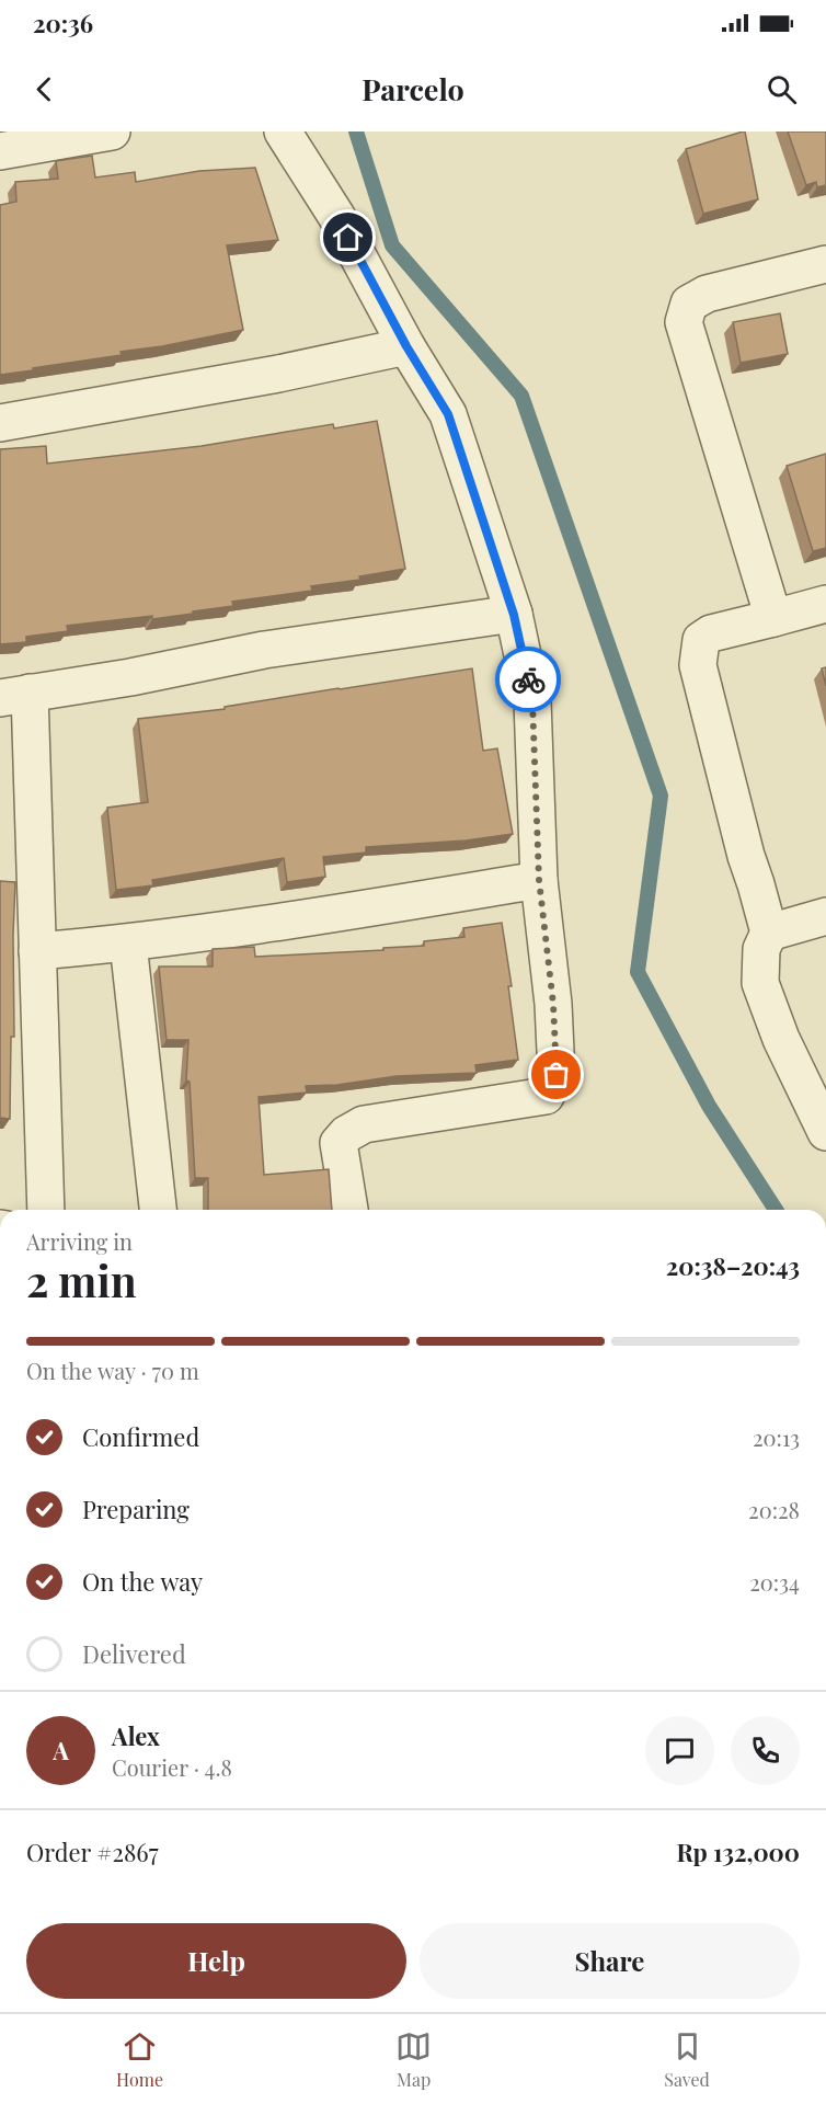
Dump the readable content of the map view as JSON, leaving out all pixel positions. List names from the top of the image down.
{
  "page": {
    "status": "20:36",
    "header": "Parcelo",
    "heading": ["2 min", "Arriving in", "20:38–20:43"],
    "panel": [
      "Alex",
      "Courier · 4.8",
      "Order #2867",
      "Rp 132,000"
    ],
    "bar": "On the way · 70 m",
    "list": [
      ["Confirmed", "20:13"],
      ["Preparing", "20:28"],
      ["On the way", "20:34"],
      "Delivered"
    ],
    "round": "A",
    "buttons": ["Help", "Share"],
    "tabs": ["Home", "Map", "Saved"]
  }
}
